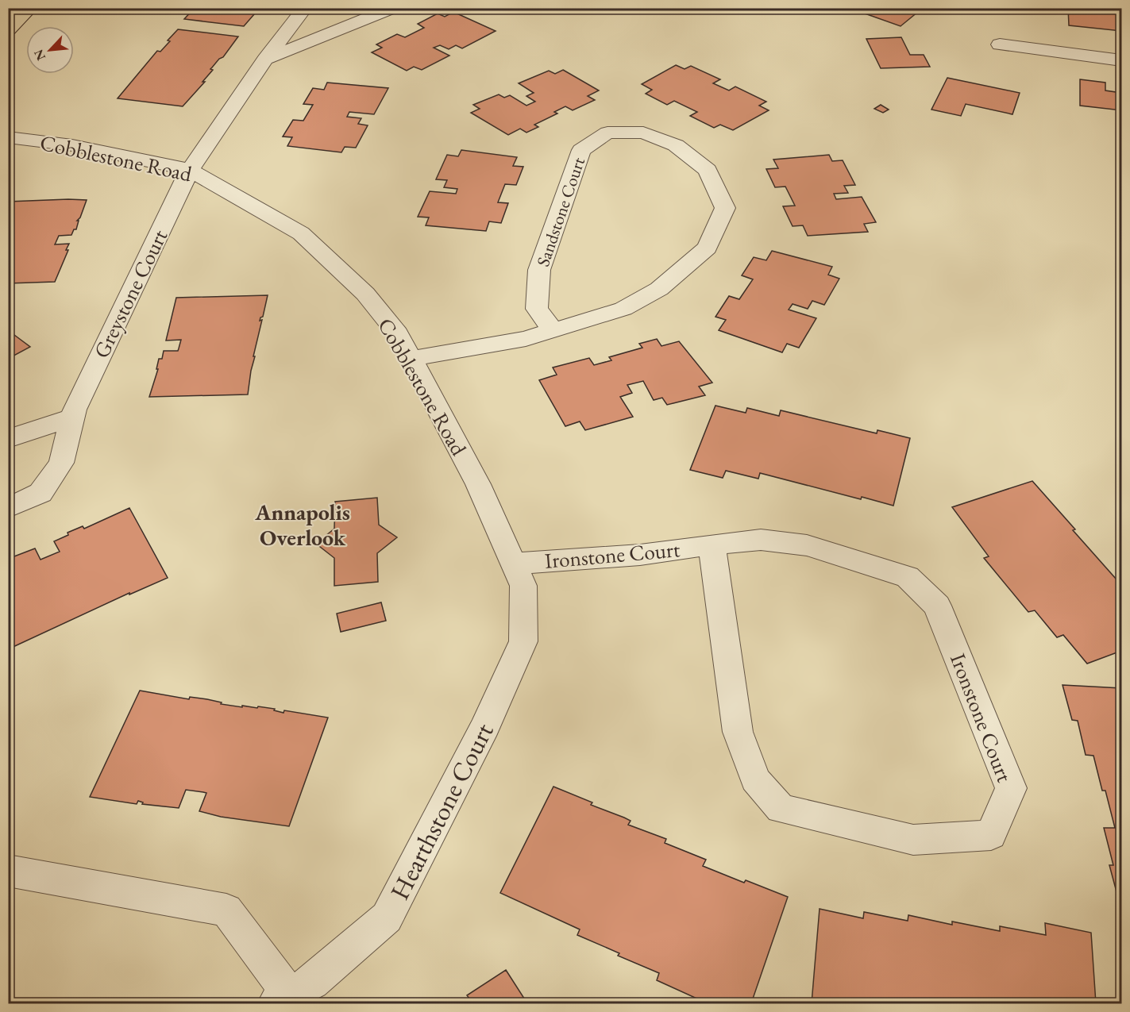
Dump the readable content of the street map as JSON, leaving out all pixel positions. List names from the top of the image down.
{
  "streets": {
    "street": [
      "Cobblestone Road",
      "Sandstone Court",
      "Greystone Court",
      "Ironstone Court",
      "Hearthstone Court"
    ]
  },
  "crossings": [
    ["Cobblestone Road", "Sandstone Court"],
    ["Cobblestone Road", "Greystone Court"],
    ["Cobblestone Road", "Ironstone Court"],
    ["Cobblestone Road", "Hearthstone Court"],
    ["Ironstone Court", "Hearthstone Court"]
  ],
  "districts": ["Annapolis Overlook"],
  "north": "bottom left"
}
